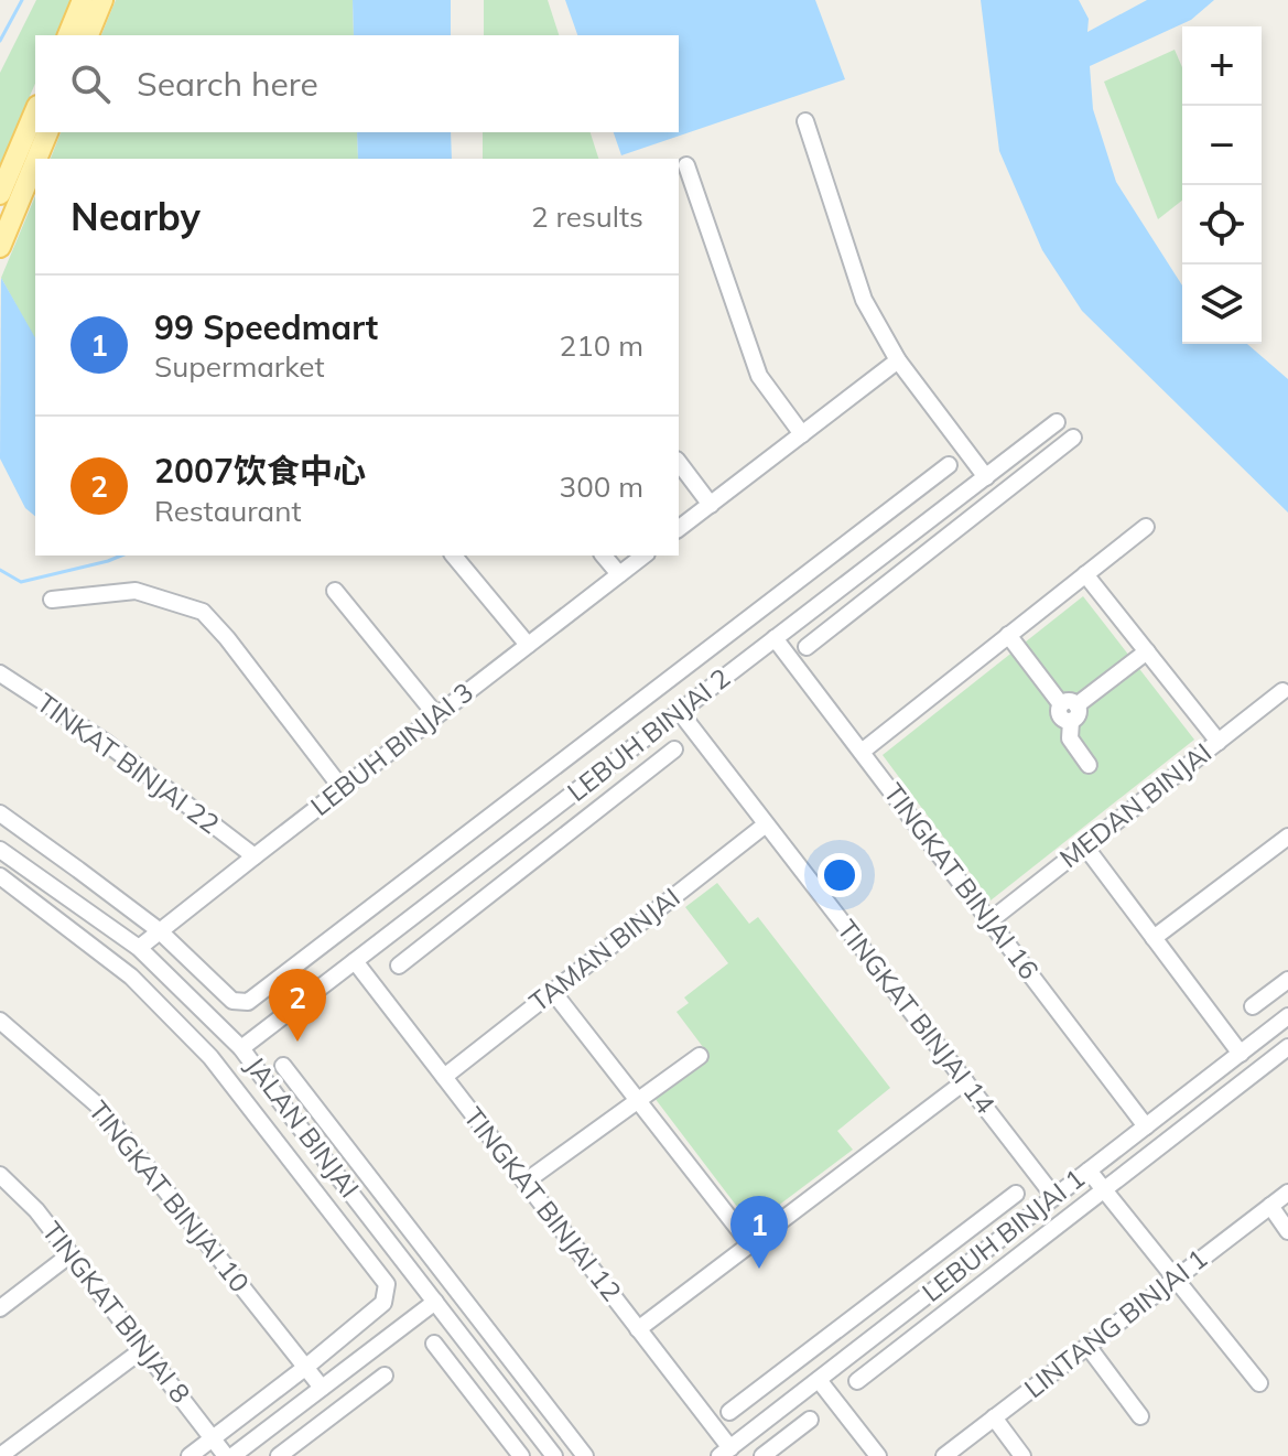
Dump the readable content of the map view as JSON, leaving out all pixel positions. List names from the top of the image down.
{
  "streets": {
    "street": [
      "LEBUH BINJAI 2",
      "LEBUH BINJAI 3",
      "TINKAT BINJAI 22",
      "MEDAN BINJAI",
      "TINGKAT BINJAI 16",
      "TAMAN BINJAI",
      "TINGKAT BINJAI 14",
      "JALAN BINJAI",
      "TINGKAT BINJAI 10",
      "TINGKAT BINJAI 12",
      "LEBUH BINJAI 1",
      "TINGKAT BINJAI 8",
      "LINTANG BINJAI 1"
    ]
  },
  "crossings": [
    ["LEBUH BINJAI 2", "LEBUH BINJAI 3"],
    ["LEBUH BINJAI 2", "TINGKAT BINJAI 16"],
    ["LEBUH BINJAI 2", "TINGKAT BINJAI 14"],
    ["LEBUH BINJAI 2", "JALAN BINJAI"],
    ["LEBUH BINJAI 2", "TINGKAT BINJAI 12"],
    ["LEBUH BINJAI 3", "TINKAT BINJAI 22"],
    ["LEBUH BINJAI 3", "JALAN BINJAI"],
    ["MEDAN BINJAI", "TINGKAT BINJAI 16"],
    ["TINGKAT BINJAI 16", "LEBUH BINJAI 1"],
    ["TAMAN BINJAI", "TINGKAT BINJAI 14"],
    ["TAMAN BINJAI", "TINGKAT BINJAI 12"],
    ["TINGKAT BINJAI 14", "LEBUH BINJAI 1"],
    ["TINGKAT BINJAI 12", "LEBUH BINJAI 1"]
  ],
  "page": {
    "map_buttons": ["+", "−"],
    "search": "Search here",
    "heading": ["Nearby", "2 results"],
    "list": [
      {
        "mark": "1",
        "name": "99 Speedmart",
        "note": "Supermarket",
        "value": "210 m"
      },
      {
        "mark": "2",
        "name": "2007饮食中心",
        "note": "Restaurant",
        "value": "300 m"
      }
    ],
    "pins": ["2", "1"]
  }
}
